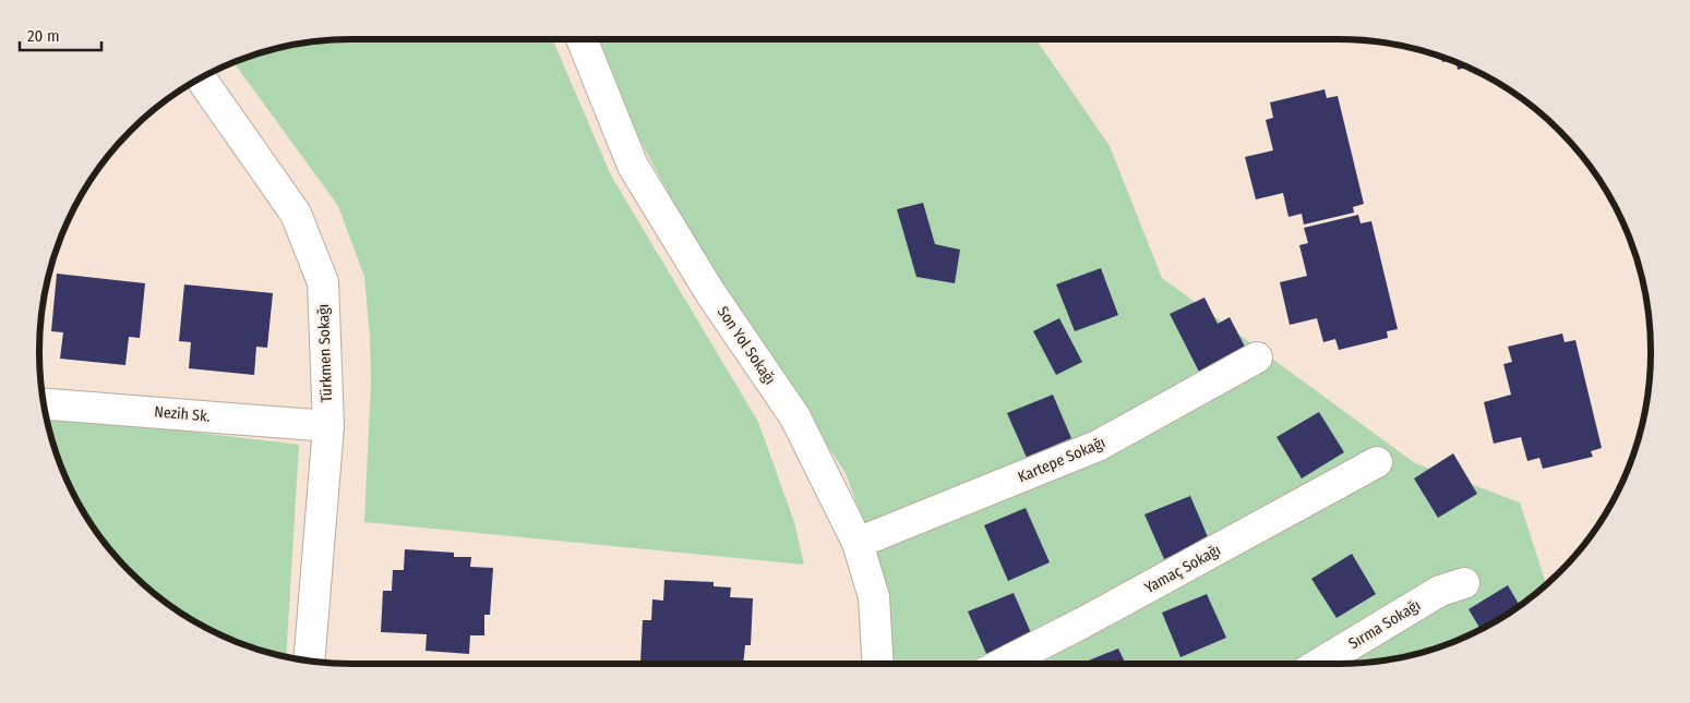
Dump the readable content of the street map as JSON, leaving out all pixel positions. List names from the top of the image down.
{
  "streets": {
    "street": [
      "Son Yol Sokağı",
      "Türkmen Sokağı",
      "Nezih Sk.",
      "Kartepe Sokağı",
      "Yamaç Sokağı",
      "Sırma Sokağı"
    ]
  },
  "crossings": [
    ["Son Yol Sokağı", "Kartepe Sokağı"],
    ["Türkmen Sokağı", "Nezih Sk."]
  ],
  "scale_bar": "20 m"
}
